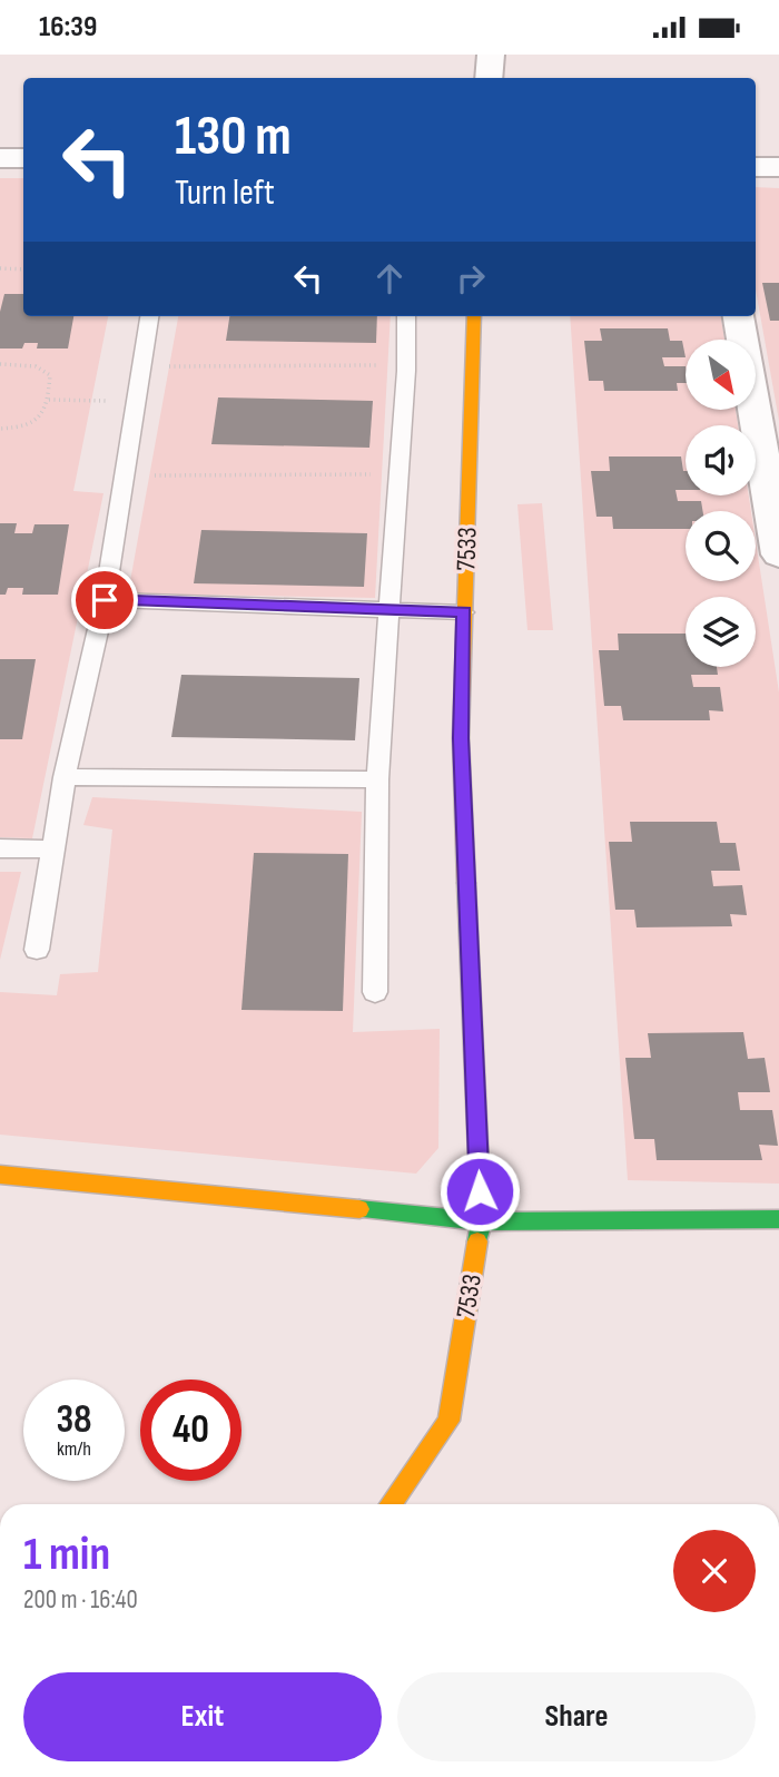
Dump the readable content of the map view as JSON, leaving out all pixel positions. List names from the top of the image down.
{
  "streets": {
    "street": ["7533"]
  },
  "north": "bottom right",
  "page": {
    "status": "16:39",
    "turn": ["130 m", "Turn left"],
    "speed": "38 km/h",
    "limit": "40",
    "heading": ["1 min", "200 m · 16:40"],
    "buttons": ["Exit", "Share"]
  }
}
